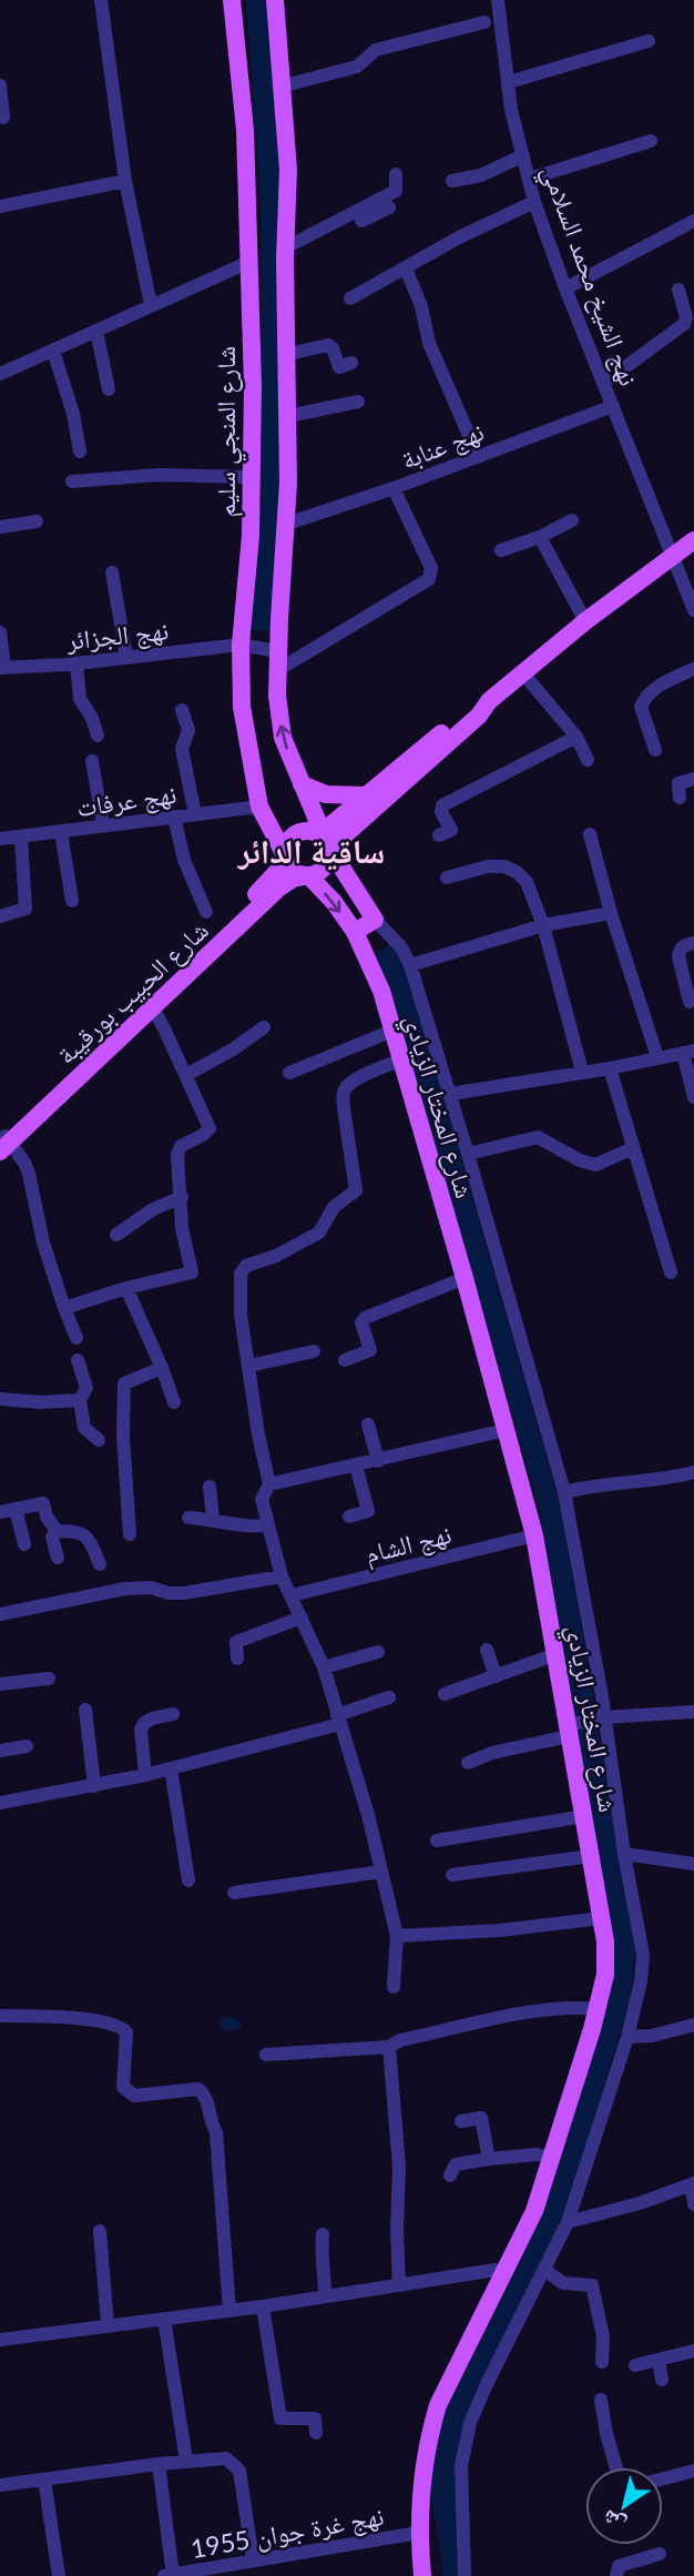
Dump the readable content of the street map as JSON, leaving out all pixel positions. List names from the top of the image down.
{
  "streets": {
    "main road": ["شارع المنجي سليم", "شارع الحبيب بورقيبة", "شارع المختار الزيادي"],
    "street": [
      "نهج الشيخ محمد السلامي",
      "نهج عنابة",
      "نهج الجزائر",
      "نهج عرفات",
      "نهج الشام",
      "نهج غرة جوان 1955"
    ]
  },
  "crossings": [
    ["نهج الشيخ محمد السلامي", "نهج عنابة"],
    ["نهج الشيخ محمد السلامي", "شارع الحبيب بورقيبة"],
    ["شارع المنجي سليم", "نهج الجزائر"],
    ["شارع المنجي سليم", "نهج عرفات"],
    ["شارع المنجي سليم", "شارع الحبيب بورقيبة"],
    ["شارع المنجي سليم", "شارع المختار الزيادي"],
    ["شارع الحبيب بورقيبة", "شارع المختار الزيادي"],
    ["شارع المختار الزيادي", "نهج الشام"],
    ["شارع المختار الزيادي", "نهج غرة جوان 1955"]
  ],
  "districts": ["ساقية الدائر"],
  "north": "bottom left"
}
